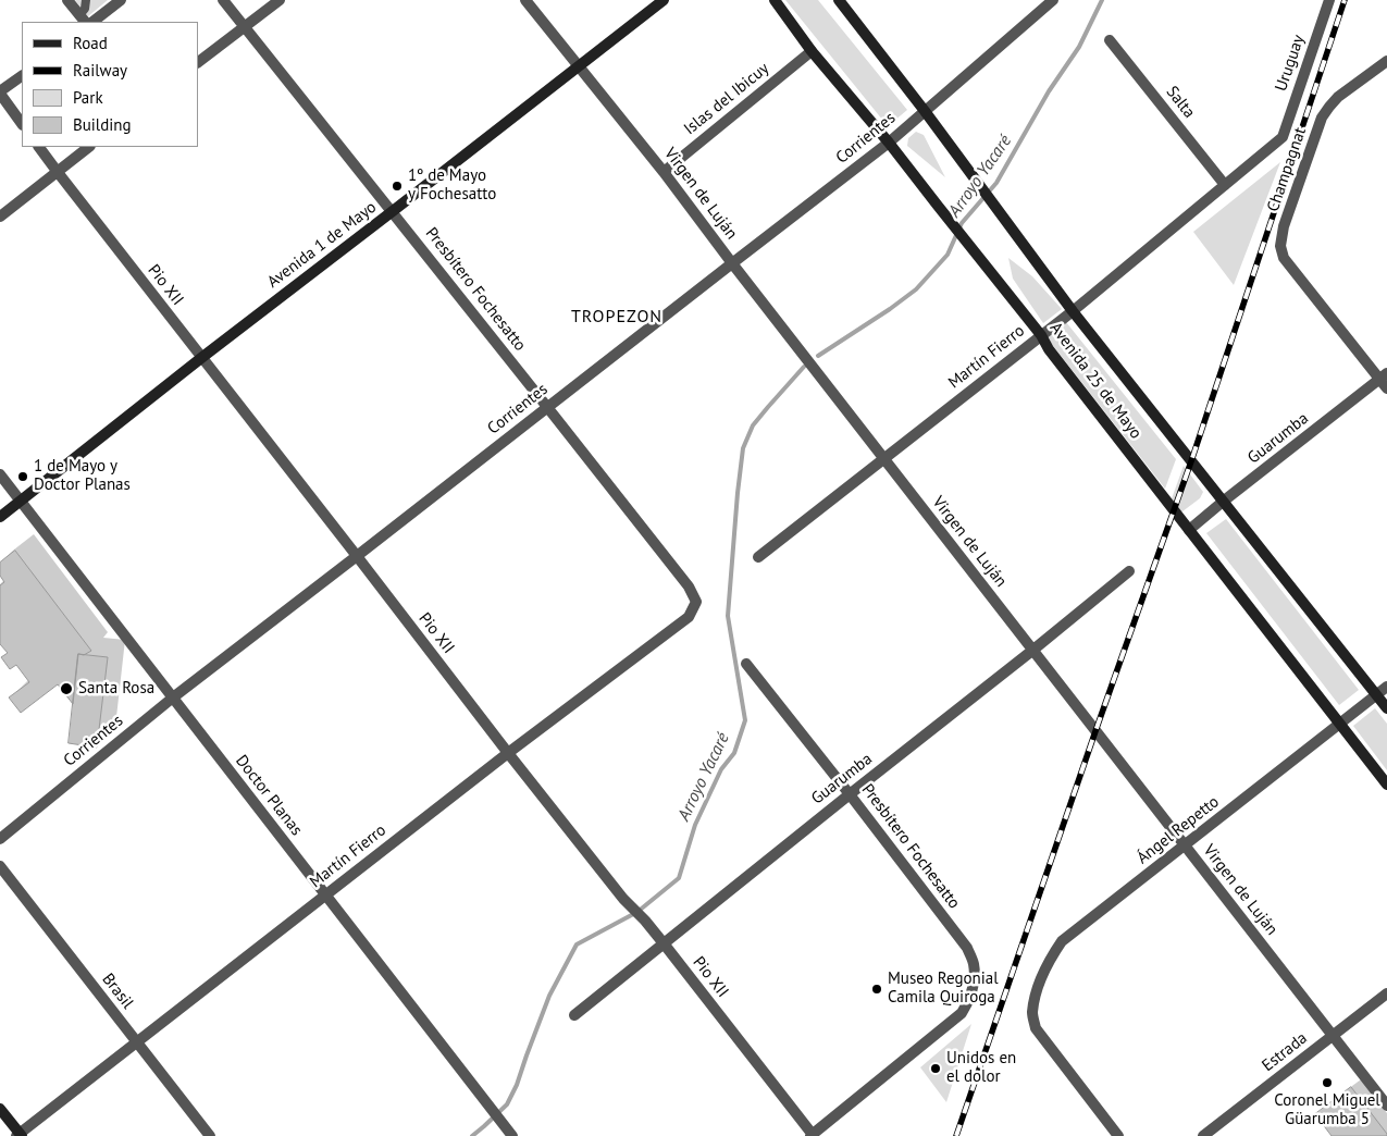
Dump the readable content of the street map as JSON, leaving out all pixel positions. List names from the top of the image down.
{
  "streets": {
    "main road": ["Avenida 1 de Mayo", "Avenida 25 de Mayo"],
    "street": [
      "Uruguay",
      "Islas del Ibicuy",
      "Salta",
      "Corrientes",
      "Champagnat",
      "Virgen de Luján",
      "Pio XII",
      "Presbítero Fochesatto",
      "Martín Fierro",
      "Guarumba",
      "Doctor Planas",
      "Ángel Repetto",
      "Brasil",
      "Estrada"
    ]
  },
  "crossings": [
    ["Uruguay", "Martín Fierro"],
    ["Islas del Ibicuy", "Virgen de Luján"],
    ["Islas del Ibicuy", "Avenida 25 de Mayo"],
    ["Salta", "Martín Fierro"],
    ["Corrientes", "Virgen de Luján"],
    ["Corrientes", "Pio XII"],
    ["Corrientes", "Presbítero Fochesatto"],
    ["Corrientes", "Avenida 25 de Mayo"],
    ["Corrientes", "Doctor Planas"],
    ["Champagnat", "Guarumba"],
    ["Virgen de Luján", "Avenida 1 de Mayo"],
    ["Virgen de Luján", "Martín Fierro"],
    ["Virgen de Luján", "Guarumba"],
    ["Virgen de Luján", "Ángel Repetto"],
    ["Virgen de Luján", "Estrada"],
    ["Avenida 1 de Mayo", "Pio XII"],
    ["Avenida 1 de Mayo", "Presbítero Fochesatto"],
    ["Avenida 1 de Mayo", "Doctor Planas"],
    ["Pio XII", "Presbítero Fochesatto"],
    ["Pio XII", "Martín Fierro"],
    ["Pio XII", "Guarumba"],
    ["Presbítero Fochesatto", "Martín Fierro"],
    ["Presbítero Fochesatto", "Guarumba"],
    ["Martín Fierro", "Avenida 25 de Mayo"],
    ["Martín Fierro", "Doctor Planas"],
    ["Martín Fierro", "Brasil"],
    ["Avenida 25 de Mayo", "Guarumba"],
    ["Avenida 25 de Mayo", "Ángel Repetto"]
  ],
  "districts": ["TROPEZON"],
  "water": ["Arroyo Yacaré"],
  "places": [
    "1º de Mayo y Fochesatto",
    "1 de Mayo y Doctor Planas",
    "Santa Rosa",
    "Museo Regonial Camila Quiroga",
    "Unidos en el dolor",
    "Coronel Miguel Güarumba 5"
  ],
  "legend": [
    "Road",
    "Railway",
    "Park",
    "Building"
  ]
}
